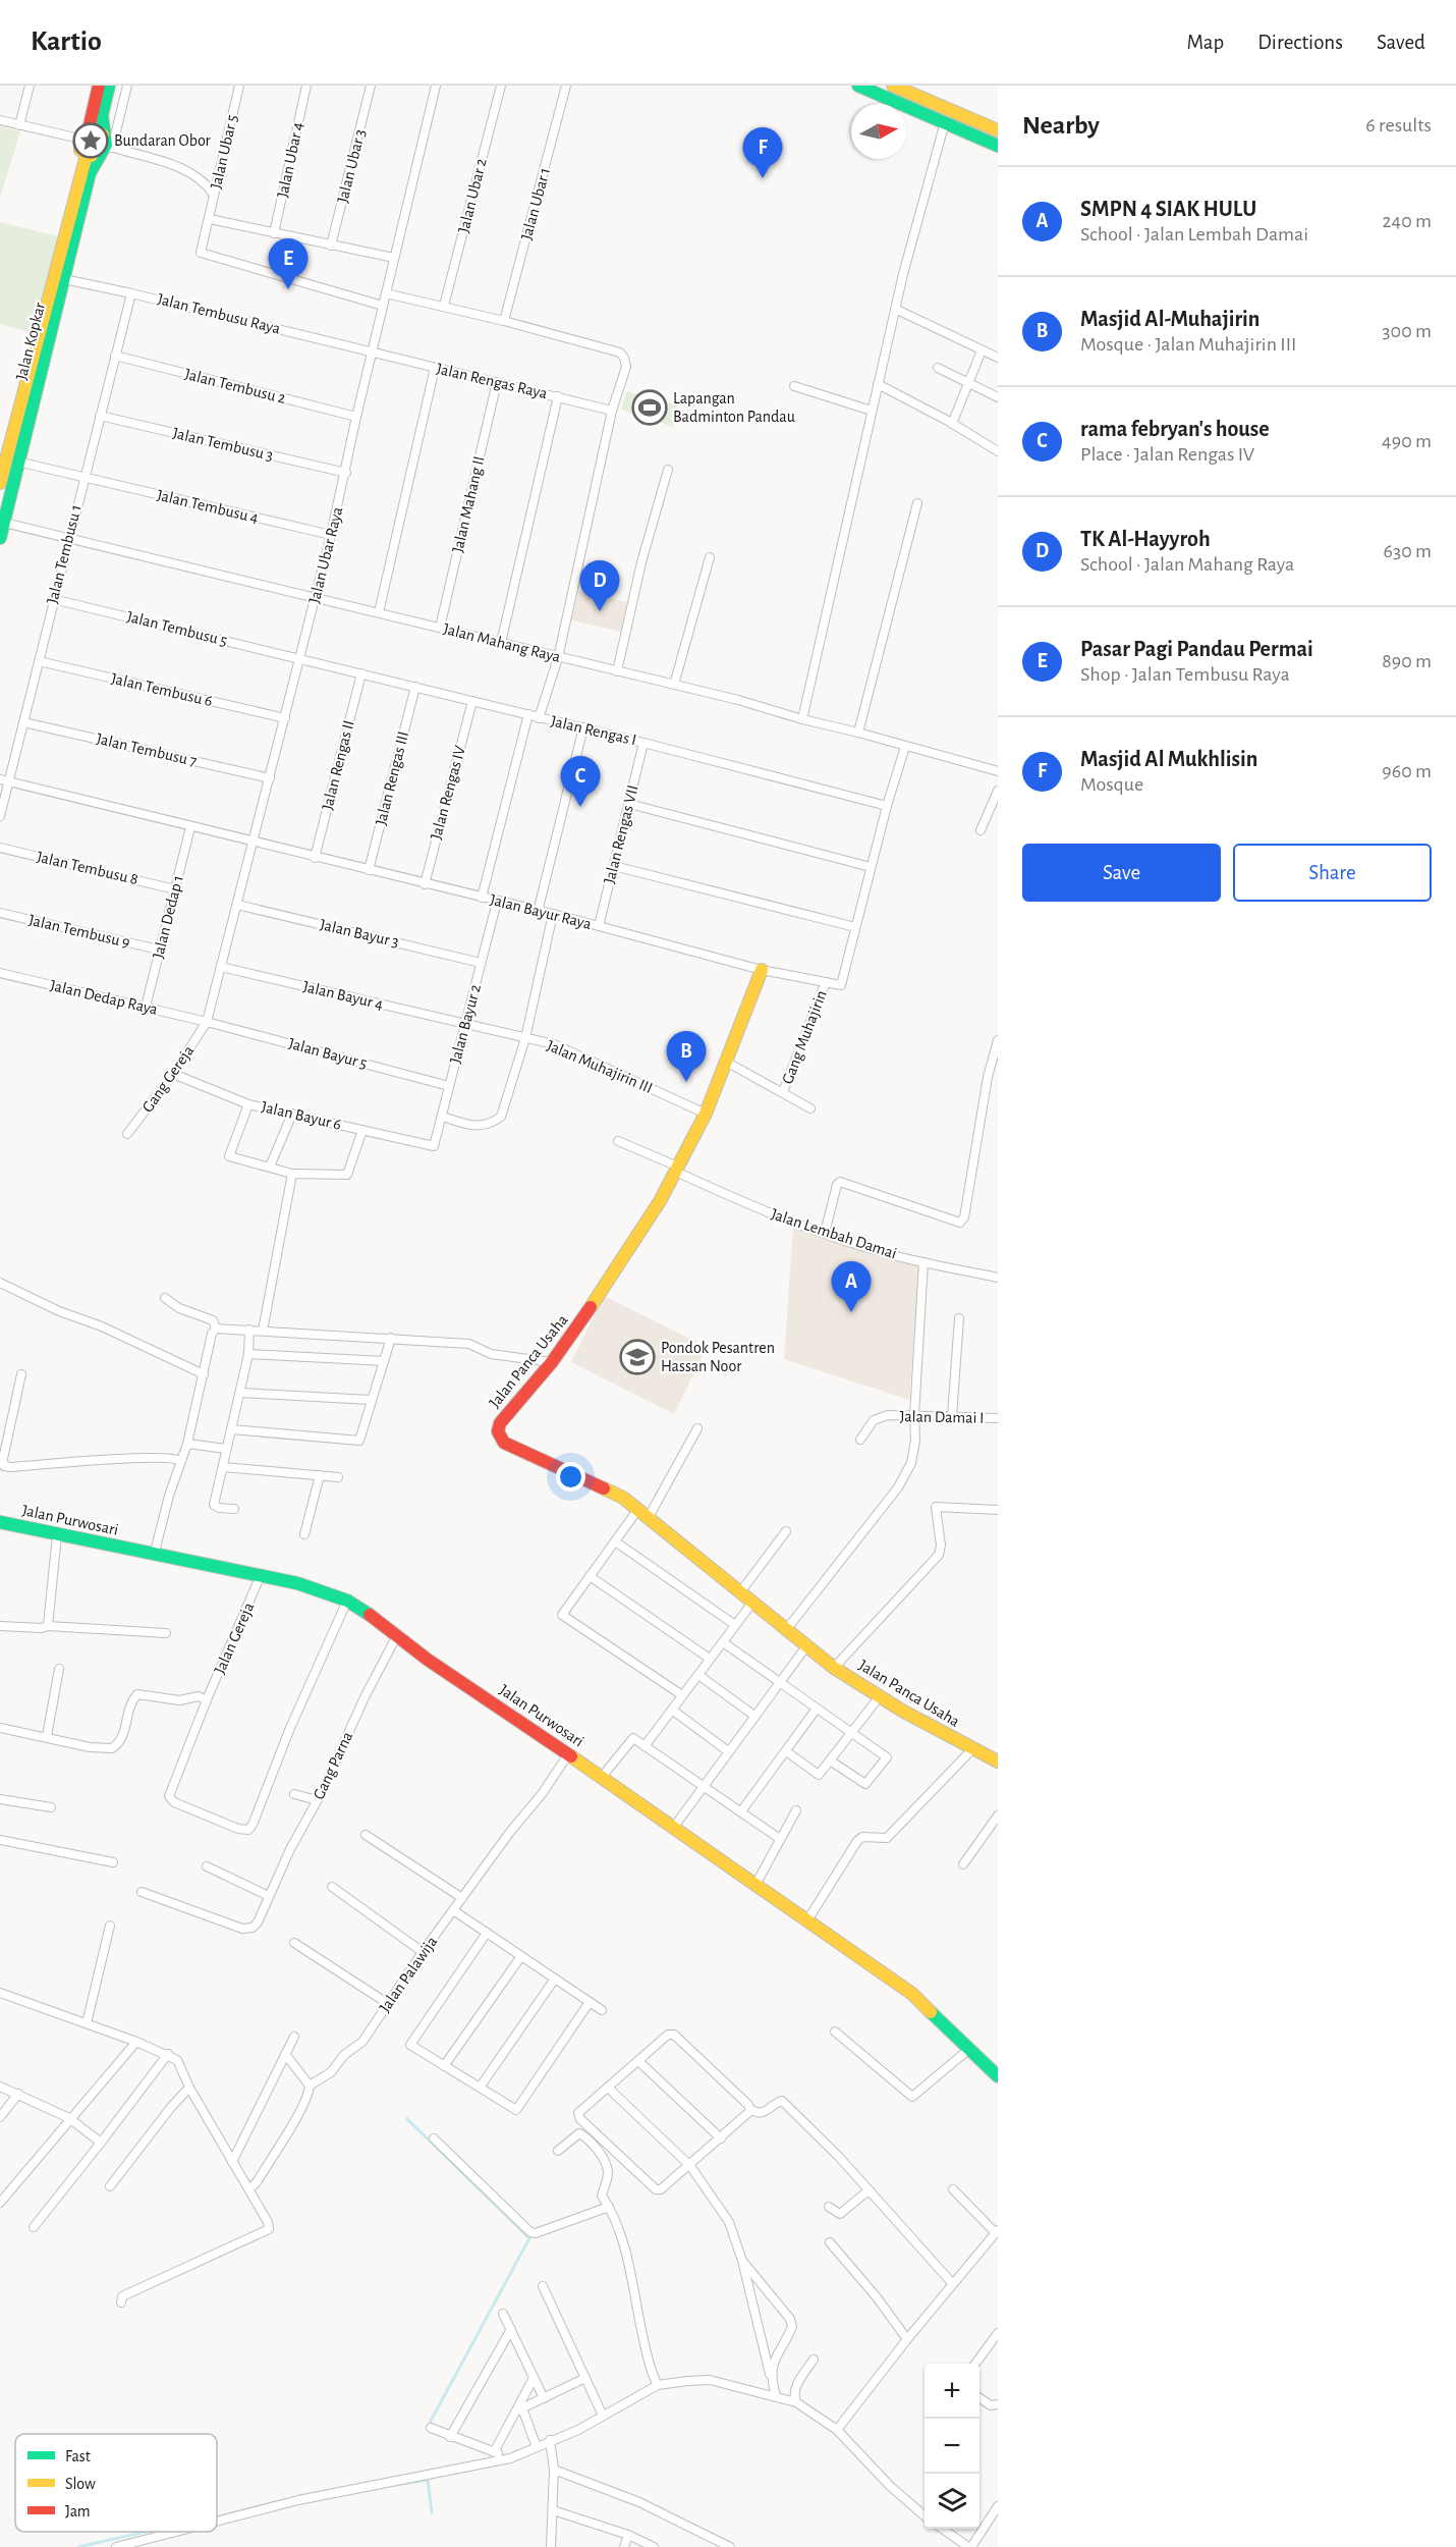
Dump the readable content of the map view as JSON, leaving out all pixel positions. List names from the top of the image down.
{
  "streets": {
    "street": [
      "Jalan Ubar 5",
      "Jalan Ubar 4",
      "Jalan Ubar 3",
      "Jalan Ubar 2",
      "Jalan Ubar 1",
      "Jalan Tembusu Raya",
      "Jalan Kopkar",
      "Jalan Rengas Raya",
      "Jalan Tembusu 2",
      "Jalan Tembusu 3",
      "Jalan Mahang II",
      "Jalan Tembusu 4",
      "Jalan Tembusu 1",
      "Jalan Ubar Raya",
      "Jalan Tembusu 5",
      "Jalan Mahang Raya",
      "Jalan Tembusu 6",
      "Jalan Rengas I",
      "Jalan Tembusu 7",
      "Jalan Rengas II",
      "Jalan Rengas III",
      "Jalan Rengas IV",
      "Jalan Rengas VII",
      "Jalan Tembusu 8",
      "Jalan Bayur Raya",
      "Jalan Dedap 1",
      "Jalan Tembusu 9",
      "Jalan Bayur 3",
      "Jalan Bayur 4",
      "Jalan Dedap Raya",
      "Jalan Bayur 2",
      "Gang Muhajirin",
      "Jalan Bayur 5",
      "Jalan Muhajirin III",
      "Gang Gereja",
      "Jalan Bayur 6",
      "Jalan Lembah Damai",
      "Jalan Panca Usaha",
      "Jalan Damai I",
      "Jalan Purwosari",
      "Jalan Gereja",
      "Gang Parna",
      "Jalan Palawija"
    ]
  },
  "crossings": [
    ["Jalan Ubar 5", "Jalan Ubar Raya"],
    ["Jalan Tembusu Raya", "Jalan Kopkar"],
    ["Jalan Tembusu Raya", "Jalan Rengas Raya"],
    ["Jalan Tembusu Raya", "Jalan Tembusu 1"],
    ["Jalan Tembusu Raya", "Jalan Ubar Raya"],
    ["Jalan Kopkar", "Jalan Tembusu 4"],
    ["Jalan Kopkar", "Jalan Mahang Raya"],
    ["Jalan Rengas Raya", "Jalan Mahang II"],
    ["Jalan Rengas Raya", "Jalan Ubar Raya"],
    ["Jalan Tembusu 2", "Jalan Tembusu 1"],
    ["Jalan Tembusu 2", "Jalan Ubar Raya"],
    ["Jalan Tembusu 3", "Jalan Tembusu 1"],
    ["Jalan Tembusu 3", "Jalan Ubar Raya"],
    ["Jalan Mahang II", "Jalan Mahang Raya"],
    ["Jalan Tembusu 4", "Jalan Tembusu 1"],
    ["Jalan Tembusu 4", "Jalan Ubar Raya"],
    ["Jalan Tembusu 1", "Jalan Tembusu 5"],
    ["Jalan Tembusu 1", "Jalan Mahang Raya"],
    ["Jalan Tembusu 1", "Jalan Tembusu 6"],
    ["Jalan Tembusu 1", "Jalan Tembusu 7"],
    ["Jalan Tembusu 1", "Jalan Bayur Raya"],
    ["Jalan Ubar Raya", "Jalan Tembusu 5"],
    ["Jalan Ubar Raya", "Jalan Mahang Raya"],
    ["Jalan Ubar Raya", "Jalan Tembusu 6"],
    ["Jalan Ubar Raya", "Jalan Rengas I"],
    ["Jalan Ubar Raya", "Jalan Tembusu 7"],
    ["Jalan Ubar Raya", "Jalan Bayur Raya"],
    ["Jalan Ubar Raya", "Jalan Bayur 3"],
    ["Jalan Ubar Raya", "Jalan Bayur 4"],
    ["Jalan Ubar Raya", "Jalan Dedap Raya"],
    ["Jalan Ubar Raya", "Jalan Bayur 5"],
    ["Jalan Ubar Raya", "Gang Gereja"],
    ["Jalan Tembusu 5", "Jalan Rengas I"],
    ["Jalan Rengas I", "Jalan Rengas II"],
    ["Jalan Rengas I", "Jalan Rengas III"],
    ["Jalan Rengas I", "Jalan Rengas IV"],
    ["Jalan Rengas I", "Jalan Rengas VII"],
    ["Jalan Rengas II", "Jalan Bayur Raya"],
    ["Jalan Rengas III", "Jalan Bayur Raya"],
    ["Jalan Rengas IV", "Jalan Bayur Raya"],
    ["Jalan Rengas VII", "Jalan Bayur Raya"],
    ["Jalan Tembusu 8", "Jalan Dedap 1"],
    ["Jalan Bayur Raya", "Jalan Dedap 1"],
    ["Jalan Bayur Raya", "Jalan Bayur 2"],
    ["Jalan Bayur Raya", "Gang Muhajirin"],
    ["Jalan Bayur Raya", "Jalan Panca Usaha"],
    ["Jalan Dedap 1", "Jalan Tembusu 9"],
    ["Jalan Dedap 1", "Jalan Dedap Raya"],
    ["Jalan Bayur 3", "Jalan Bayur 2"],
    ["Jalan Bayur 4", "Jalan Bayur 2"],
    ["Jalan Bayur 4", "Jalan Muhajirin III"],
    ["Jalan Dedap Raya", "Jalan Bayur 5"],
    ["Jalan Dedap Raya", "Gang Gereja"],
    ["Jalan Bayur 2", "Jalan Bayur 5"],
    ["Jalan Bayur 2", "Jalan Bayur 6"],
    ["Jalan Bayur 5", "Gang Gereja"],
    ["Jalan Muhajirin III", "Jalan Panca Usaha"],
    ["Gang Gereja", "Jalan Bayur 6"],
    ["Jalan Lembah Damai", "Jalan Panca Usaha"],
    ["Jalan Purwosari", "Jalan Gereja"],
    ["Jalan Purwosari", "Gang Parna"],
    ["Jalan Purwosari", "Jalan Palawija"]
  ],
  "places": {
    "place": ["Bundaran Obor"],
    "sports": ["Lapangan Badminton Pandau"],
    "school or university": ["Pondok Pesantren Hassan Noor"]
  },
  "legend": ["Fast", "Slow", "Jam"],
  "north": "right",
  "page": {
    "header": "Kartio",
    "nav": ["Map", "Directions", "Saved"],
    "heading": ["Nearby", "6 results"],
    "pins": [
      "F",
      "E",
      "D",
      "C",
      "B",
      "A"
    ],
    "list": [
      {
        "mark": "A",
        "name": "SMPN 4 SIAK HULU",
        "note": "School · Jalan Lembah Damai",
        "value": "240 m"
      },
      {
        "mark": "B",
        "name": "Masjid Al-Muhajirin",
        "note": "Mosque · Jalan Muhajirin III",
        "value": "300 m"
      },
      {
        "mark": "C",
        "name": "rama febryan's house",
        "note": "Place · Jalan Rengas IV",
        "value": "490 m"
      },
      {
        "mark": "D",
        "name": "TK Al-Hayyroh",
        "note": "School · Jalan Mahang Raya",
        "value": "630 m"
      },
      {
        "mark": "E",
        "name": "Pasar Pagi Pandau Permai",
        "note": "Shop · Jalan Tembusu Raya",
        "value": "890 m"
      },
      {
        "mark": "F",
        "name": "Masjid Al Mukhlisin",
        "note": "Mosque",
        "value": "960 m"
      }
    ],
    "buttons": ["Save", "Share"],
    "map_buttons": ["+", "−"]
  }
}
